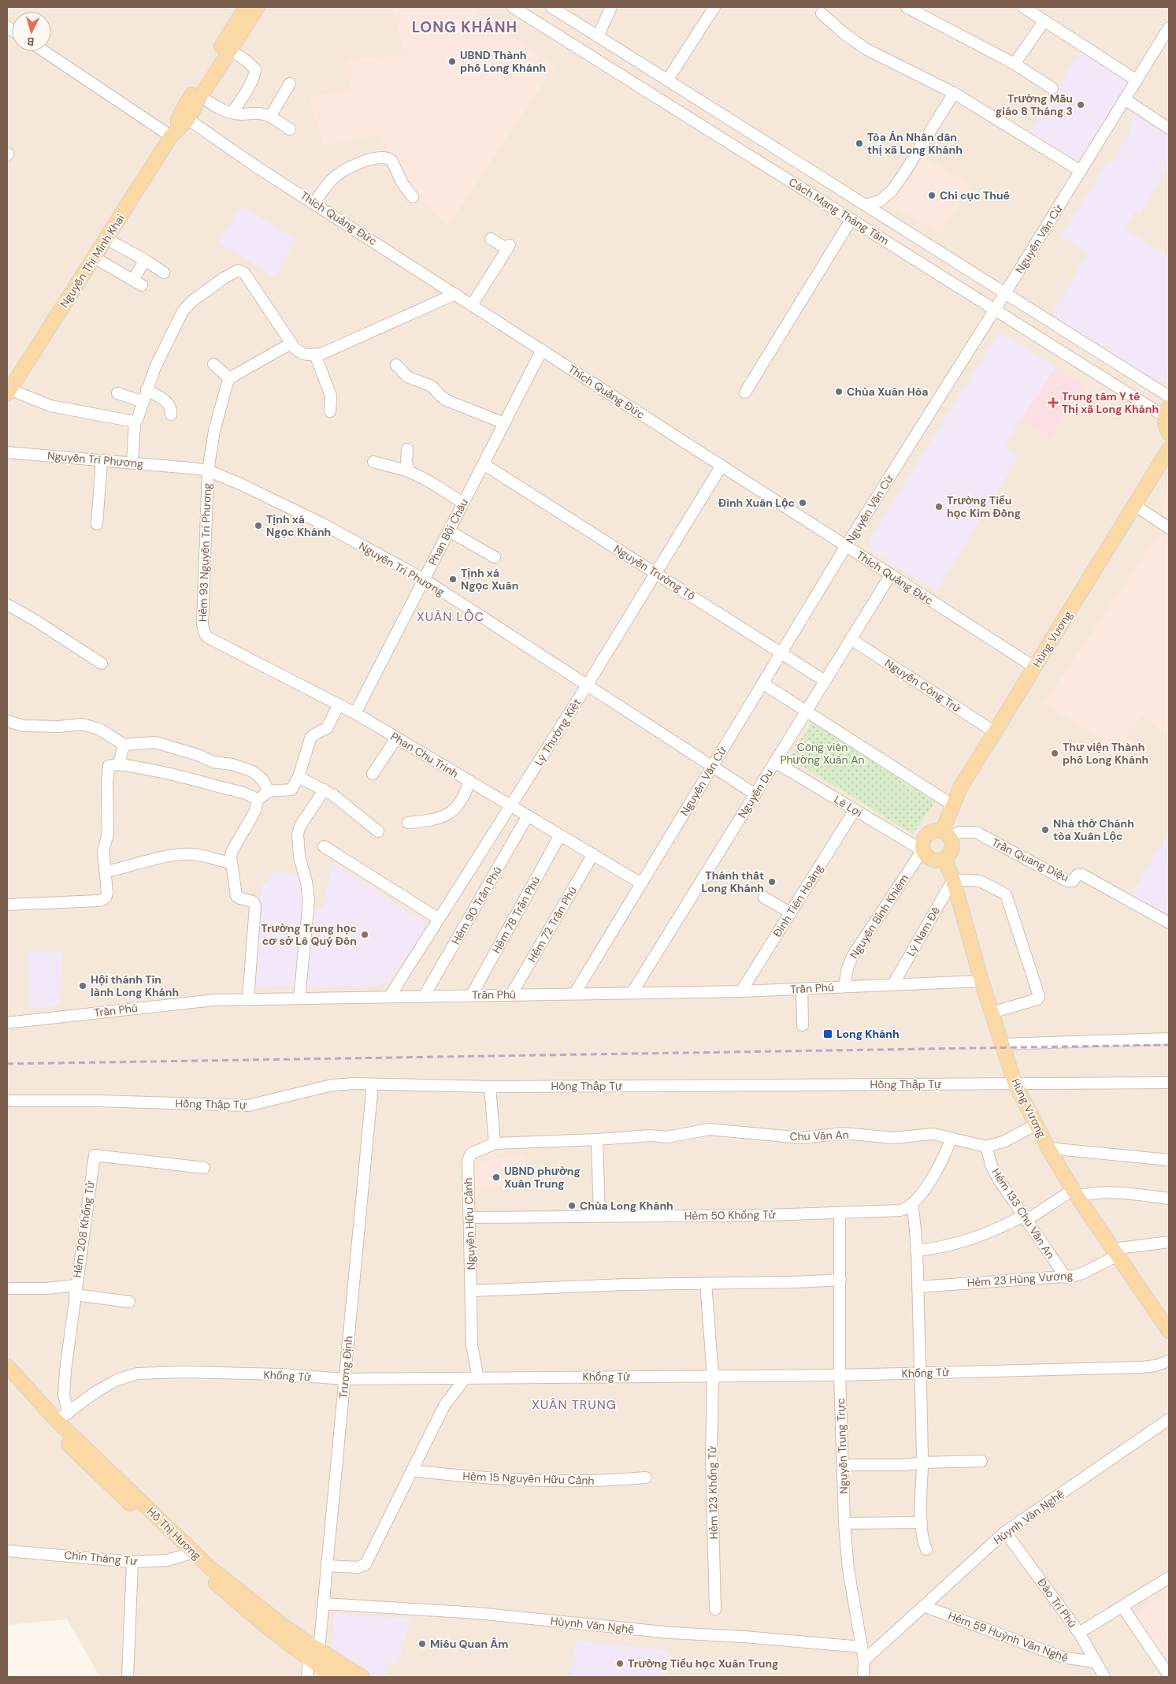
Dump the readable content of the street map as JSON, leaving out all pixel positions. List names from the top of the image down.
{
  "streets": {
    "main road": ["Nguyễn Thị Minh Khai", "Hùng Vương", "Hồ Thị Hương"],
    "street": [
      "Cách Mạng Tháng Tám",
      "Thích Quảng Đức",
      "Nguyễn Văn Cừ",
      "Nguyễn Tri Phương",
      "Phan Bội Châu",
      "Hẻm 93 Nguyễn Tri Phương",
      "Nguyễn Trường Tộ",
      "Nguyễn Công Trứ",
      "Lý Thường Kiệt",
      "Phan Chu Trinh",
      "Nguyễn Du",
      "Lê Lợi",
      "Trần Quang Diệu",
      "Đinh Tiên Hoàng",
      "Hẻm 90 Trần Phú",
      "Hẻm 78 Trần Phú",
      "Nguyễn Bỉnh Khiêm",
      "Hẻm 72 Trần Phú",
      "Lý Nam Đế",
      "Trần Phú",
      "Hồng Thập Tự",
      "Chu Văn An",
      "Hẻm 133 Chu Văn An",
      "Hẻm 50 Khổng Tử",
      "Nguyễn Hữu Cảnh",
      "Hẻm 208 Khổng Tử",
      "Hẻm 23 Hùng Vương",
      "Trương Định",
      "Khổng Tử",
      "Nguyễn Trung Trực",
      "Hẻm 15 Nguyễn Hữu Cảnh",
      "Hẻm 123 Khổng Tử",
      "Hùynh Văn Nghệ",
      "Chín Tháng Tư",
      "Đào Trí Phú",
      "Hẻm 59 Huỳnh Văn Nghệ"
    ]
  },
  "crossings": [
    ["Cách Mạng Tháng Tám", "Nguyễn Văn Cừ"],
    ["Thích Quảng Đức", "Nguyễn Văn Cừ"],
    ["Thích Quảng Đức", "Nguyễn Thị Minh Khai"],
    ["Thích Quảng Đức", "Phan Bội Châu"],
    ["Thích Quảng Đức", "Hùng Vương"],
    ["Thích Quảng Đức", "Lý Thường Kiệt"],
    ["Thích Quảng Đức", "Nguyễn Du"],
    ["Nguyễn Văn Cừ", "Nguyễn Tri Phương"],
    ["Nguyễn Văn Cừ", "Nguyễn Trường Tộ"],
    ["Nguyễn Văn Cừ", "Phan Chu Trinh"],
    ["Nguyễn Văn Cừ", "Trần Phú"],
    ["Nguyễn Tri Phương", "Phan Bội Châu"],
    ["Nguyễn Tri Phương", "Hẻm 93 Nguyễn Tri Phương"],
    ["Nguyễn Tri Phương", "Lý Thường Kiệt"],
    ["Nguyễn Tri Phương", "Nguyễn Du"],
    ["Phan Bội Châu", "Nguyễn Trường Tộ"],
    ["Phan Bội Châu", "Phan Chu Trinh"],
    ["Hẻm 93 Nguyễn Tri Phương", "Phan Chu Trinh"],
    ["Nguyễn Trường Tộ", "Lý Thường Kiệt"],
    ["Nguyễn Trường Tộ", "Nguyễn Du"],
    ["Hùng Vương", "Nguyễn Công Trứ"],
    ["Hùng Vương", "Lê Lợi"],
    ["Hùng Vương", "Trần Quang Diệu"],
    ["Hùng Vương", "Nguyễn Bỉnh Khiêm"],
    ["Hùng Vương", "Lý Nam Đế"],
    ["Hùng Vương", "Trần Phú"],
    ["Hùng Vương", "Hồng Thập Tự"],
    ["Hùng Vương", "Chu Văn An"],
    ["Hùng Vương", "Hẻm 23 Hùng Vương"],
    ["Nguyễn Công Trứ", "Nguyễn Du"],
    ["Lý Thường Kiệt", "Phan Chu Trinh"],
    ["Lý Thường Kiệt", "Trần Phú"],
    ["Phan Chu Trinh", "Hẻm 90 Trần Phú"],
    ["Phan Chu Trinh", "Hẻm 78 Trần Phú"],
    ["Phan Chu Trinh", "Hẻm 72 Trần Phú"],
    ["Nguyễn Du", "Lê Lợi"],
    ["Nguyễn Du", "Trần Phú"],
    ["Lê Lợi", "Trần Quang Diệu"],
    ["Lê Lợi", "Đinh Tiên Hoàng"],
    ["Lê Lợi", "Nguyễn Bỉnh Khiêm"],
    ["Trần Quang Diệu", "Nguyễn Bỉnh Khiêm"],
    ["Đinh Tiên Hoàng", "Trần Phú"],
    ["Hẻm 90 Trần Phú", "Trần Phú"],
    ["Hẻm 78 Trần Phú", "Trần Phú"],
    ["Nguyễn Bỉnh Khiêm", "Trần Phú"],
    ["Hẻm 72 Trần Phú", "Trần Phú"],
    ["Lý Nam Đế", "Trần Phú"],
    ["Hồng Thập Tự", "Trương Định"],
    ["Chu Văn An", "Hẻm 133 Chu Văn An"],
    ["Chu Văn An", "Nguyễn Hữu Cảnh"],
    ["Hẻm 133 Chu Văn An", "Hẻm 23 Hùng Vương"],
    ["Hẻm 50 Khổng Tử", "Nguyễn Hữu Cảnh"],
    ["Hẻm 50 Khổng Tử", "Nguyễn Trung Trực"],
    ["Nguyễn Hữu Cảnh", "Khổng Tử"],
    ["Hẻm 208 Khổng Tử", "Khổng Tử"],
    ["Trương Định", "Khổng Tử"],
    ["Trương Định", "Hùynh Văn Nghệ"],
    ["Trương Định", "Hồ Thị Hương"],
    ["Khổng Tử", "Nguyễn Trung Trực"],
    ["Khổng Tử", "Hẻm 123 Khổng Tử"],
    ["Khổng Tử", "Hồ Thị Hương"],
    ["Nguyễn Trung Trực", "Hùynh Văn Nghệ"],
    ["Hùynh Văn Nghệ", "Đào Trí Phú"],
    ["Hùynh Văn Nghệ", "Hẻm 59 Huỳnh Văn Nghệ"],
    ["Hồ Thị Hương", "Chín Tháng Tư"],
    ["Đào Trí Phú", "Hẻm 59 Huỳnh Văn Nghệ"]
  ],
  "districts": ["LONG KHÁNH", "XUÂN LỘC", "XUÂN TRUNG"],
  "parks": ["Công viên Phường Xuân An"],
  "places": {
    "other": [
      "UBND Thành phố Long Khánh",
      "Trường Mẫu giáo 8 Tháng 3",
      "Tòa Án Nhân dân thị xã Long Khánh",
      "Chi cục Thuế",
      "Chùa Xuân Hòa",
      "Đình Xuân Lộc",
      "Trường Tiểu học Kim Đồng",
      "Tịnh xá Ngọc Khánh",
      "Tịnh xá Ngọc Xuân",
      "Thư viện Thành phố Long Khánh",
      "Nhà thờ Chánh tòa Xuân Lộc",
      "Thánh thất Long Khánh",
      "Trường Trung học cơ sở Lê Quý Đôn",
      "Hội thánh Tin lành Long Khánh",
      "UBND phường Xuân Trung",
      "Chùa Long Khánh",
      "Miếu Quan Âm",
      "Trường Tiểu học Xuân Trung"
    ],
    "health": ["Trung tâm Y tế Thị xã Long Khánh"],
    "transit": ["Long Khánh"]
  },
  "north": "bottom"
}
